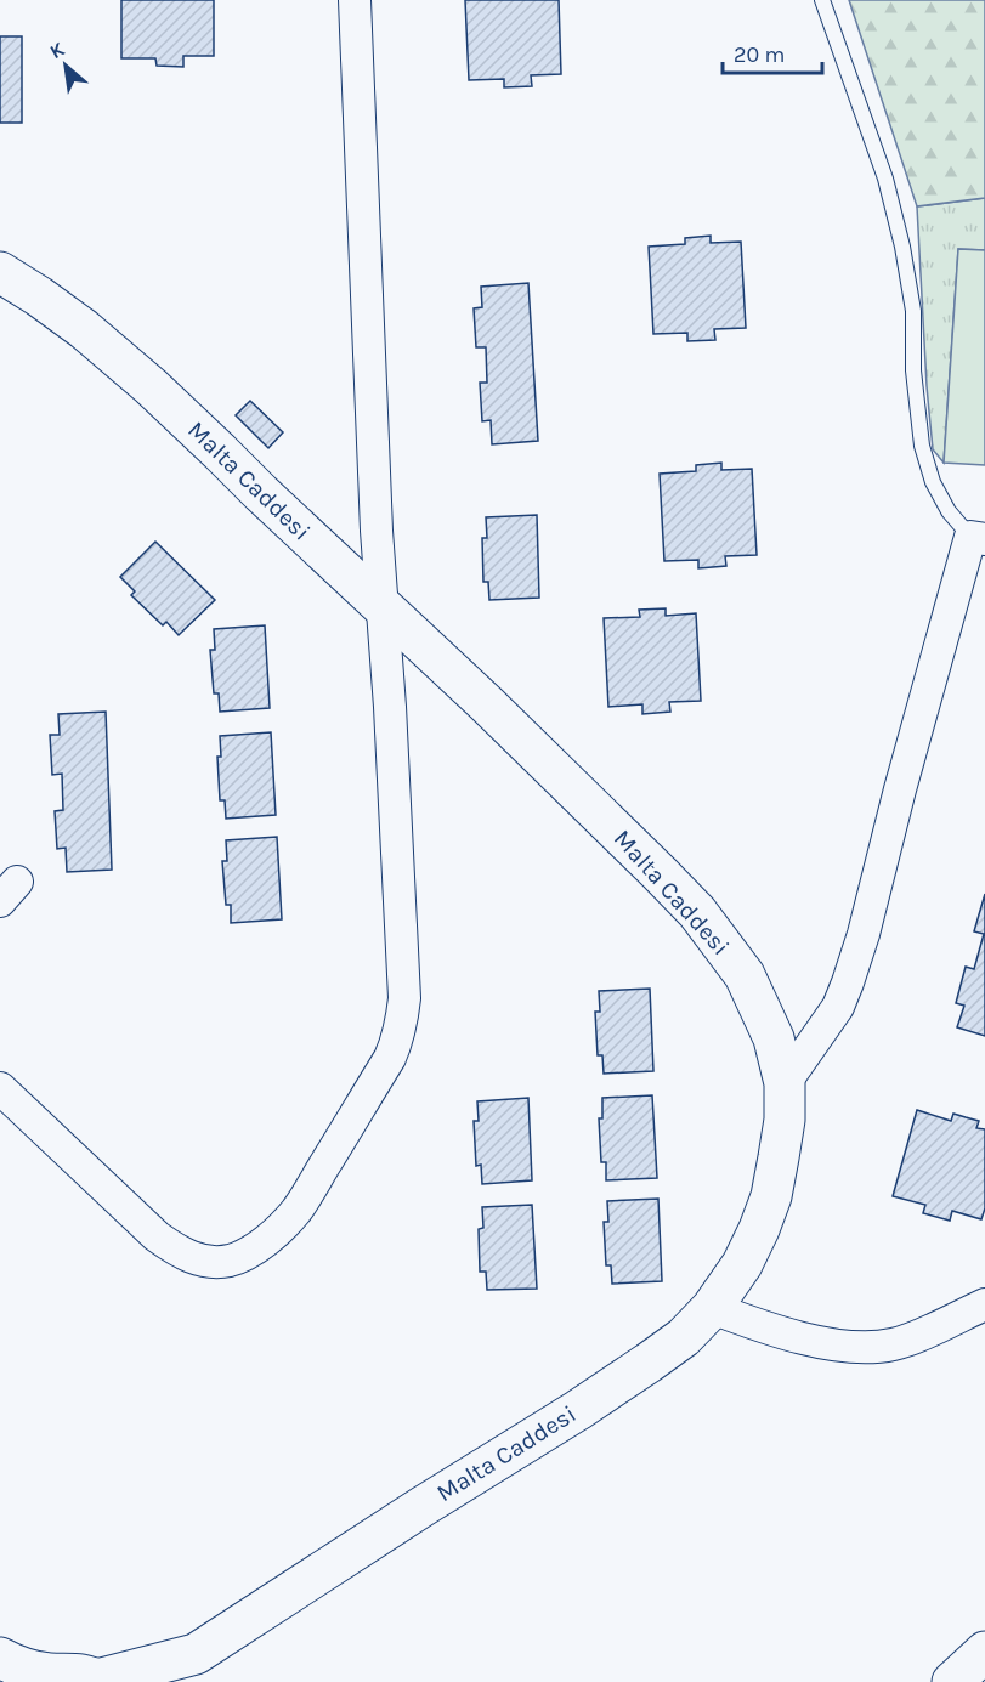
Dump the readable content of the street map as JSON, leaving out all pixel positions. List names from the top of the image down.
{
  "streets": {
    "main road": ["Malta Caddesi"]
  },
  "scale_bar": "20 m",
  "north": "top left"
}
